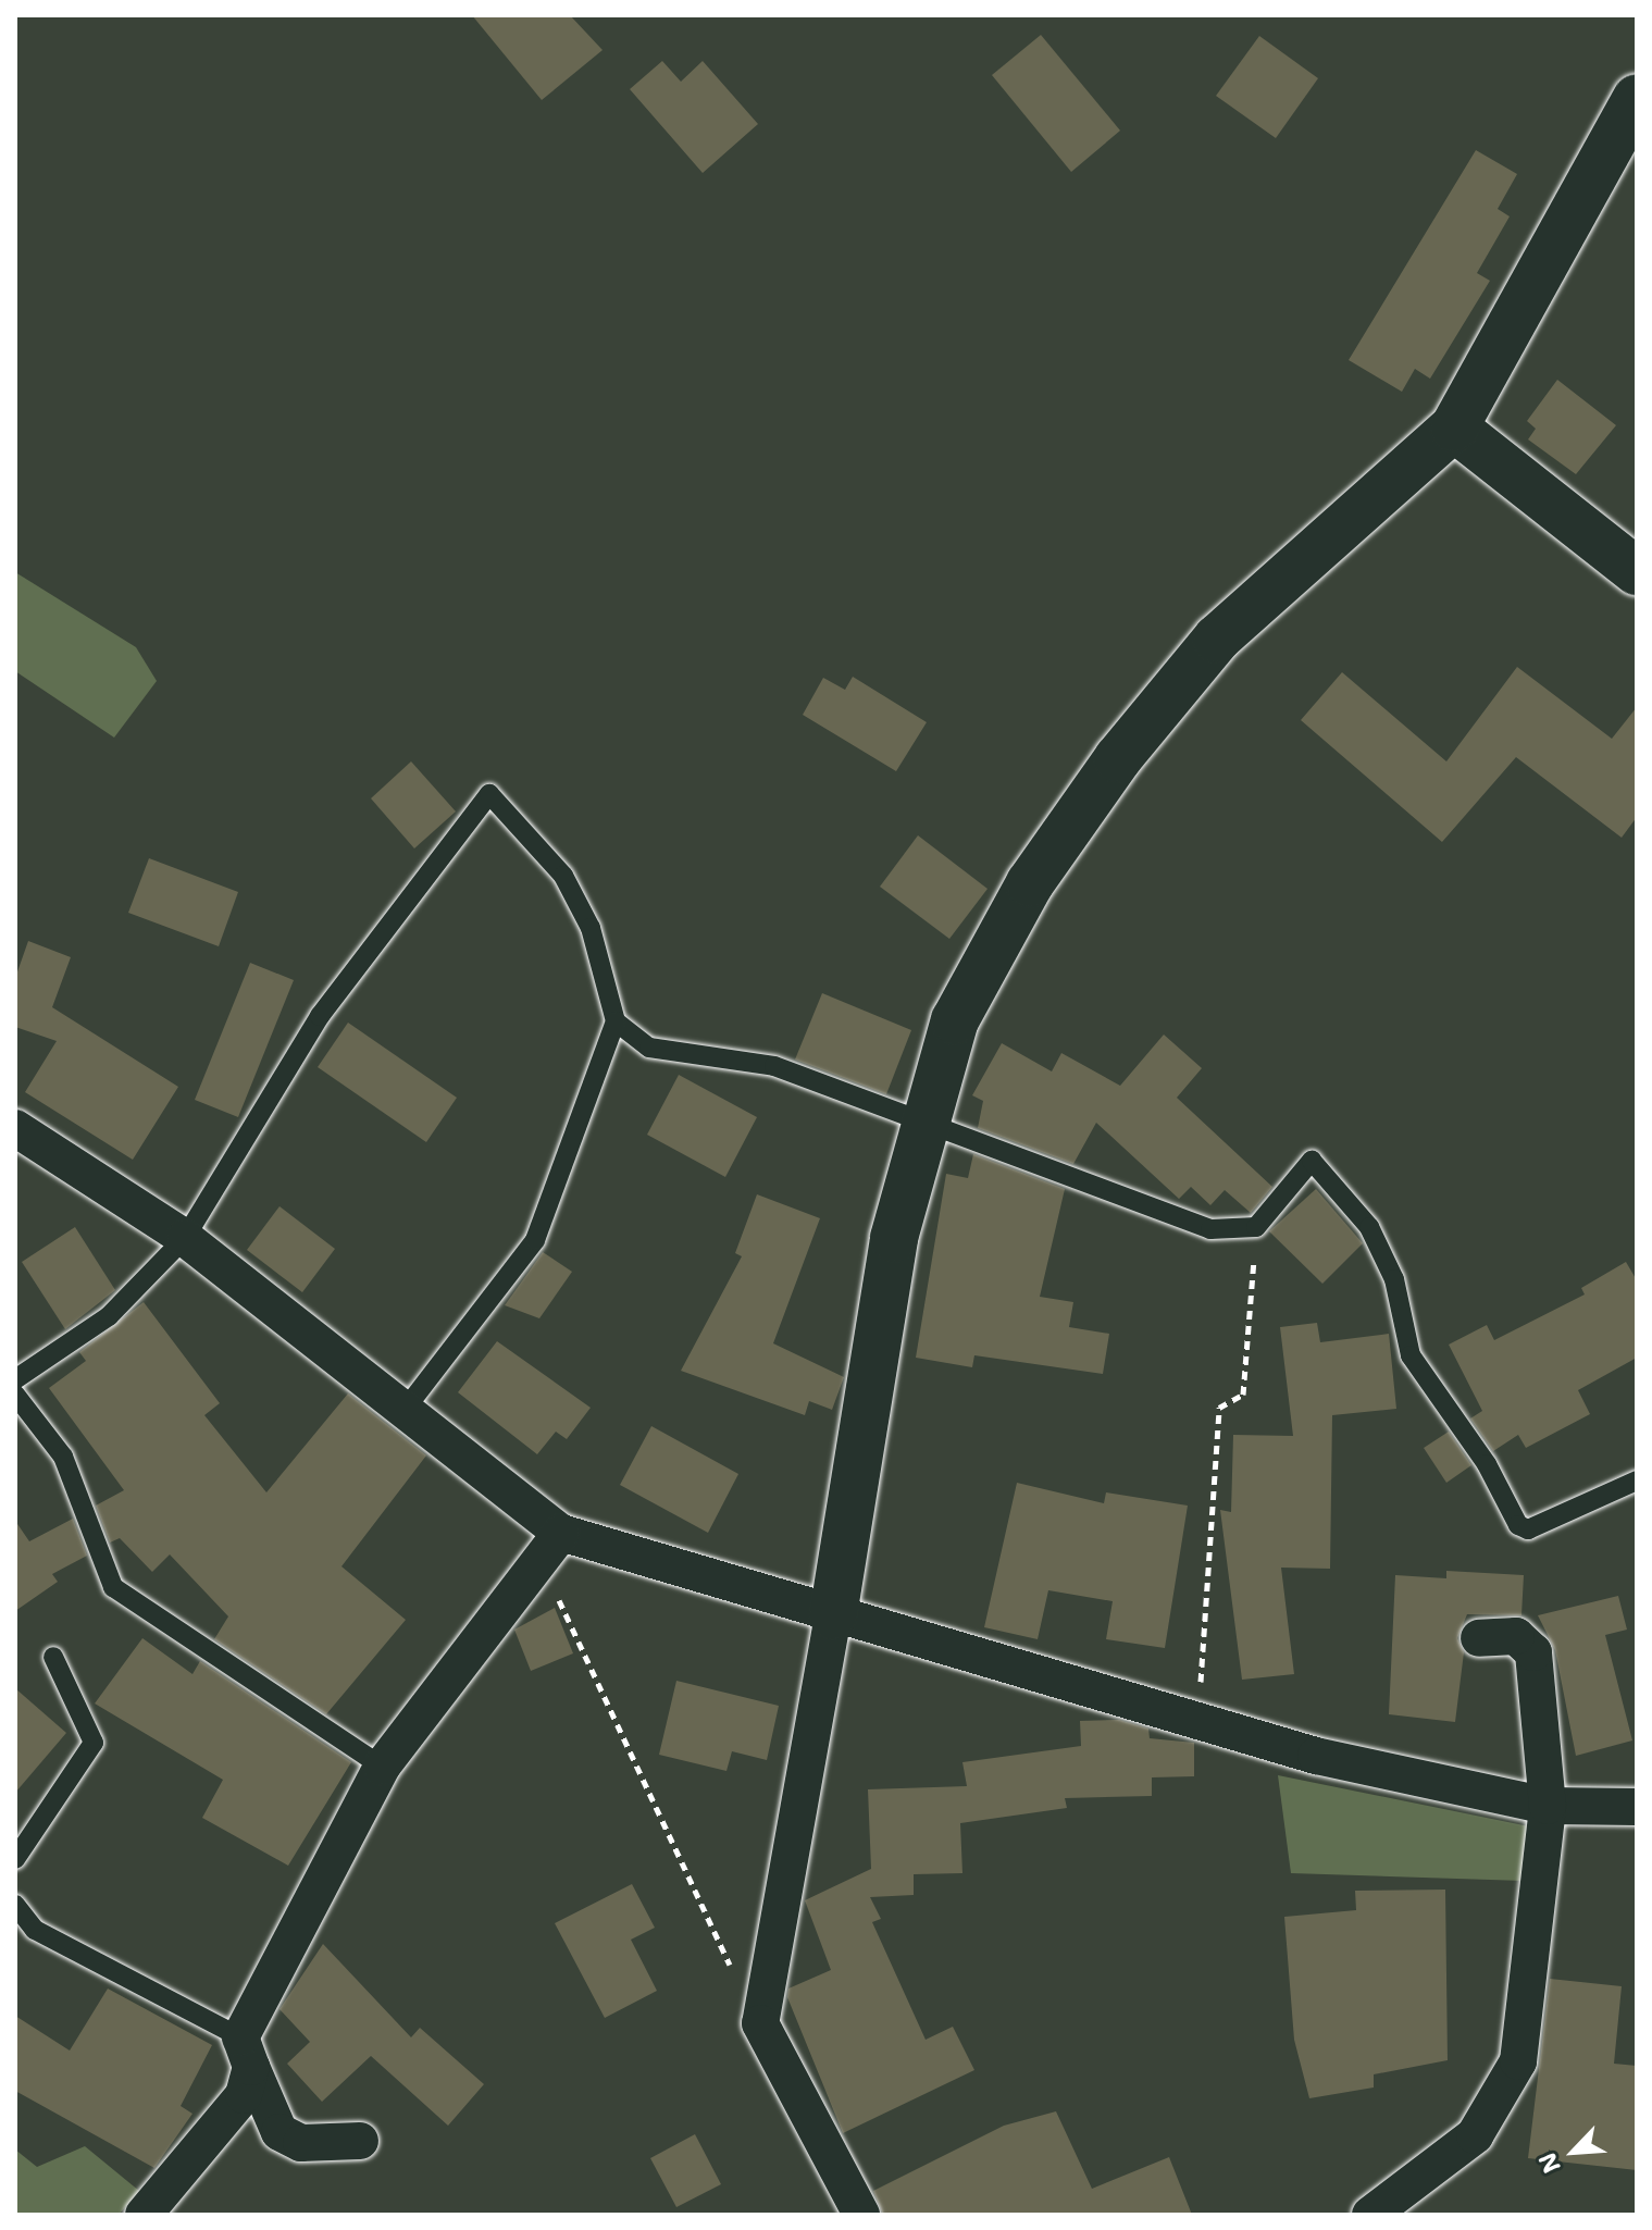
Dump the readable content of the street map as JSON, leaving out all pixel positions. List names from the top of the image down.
{
  "north": "bottom left"
}
